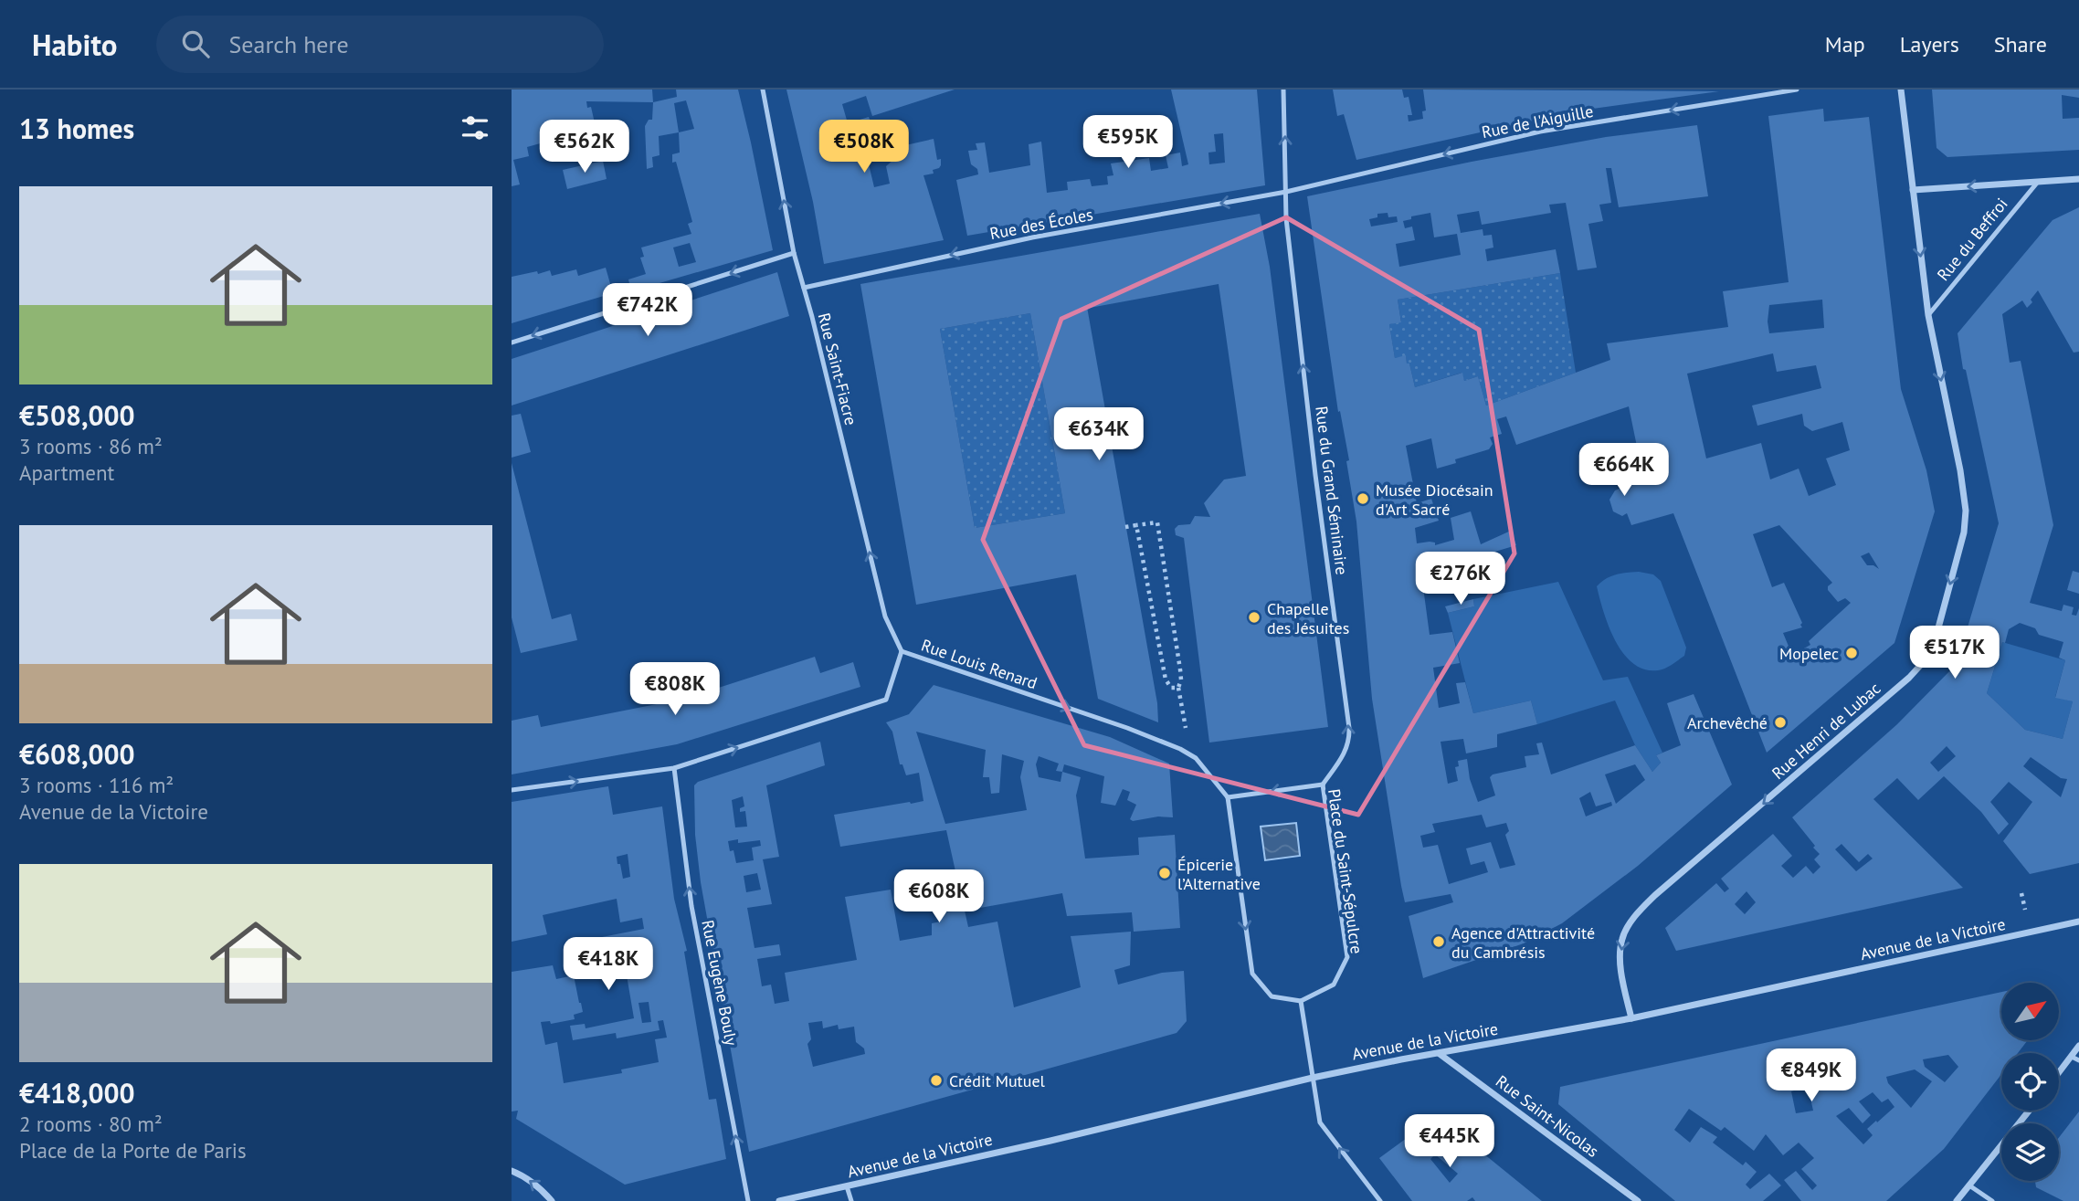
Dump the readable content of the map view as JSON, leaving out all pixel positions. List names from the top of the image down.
{
  "streets": {
    "street": [
      "Rue du Beffroi",
      "Rue Henri de Lubac",
      "Avenue de la Victoire",
      "Rue Saint-Nicolas"
    ],
    "lane": [
      "Rue de l'Aiguille",
      "Rue des Écoles",
      "Rue Saint-Fiacre",
      "Rue du Grand Séminaire",
      "Rue Louis Renard",
      "Place du Saint-Sépulcre",
      "Rue Eugène Bouly"
    ]
  },
  "crossings": [
    ["Rue de l'Aiguille", "Rue des Écoles"],
    ["Rue de l'Aiguille", "Rue du Grand Séminaire"],
    ["Rue des Écoles", "Rue Saint-Fiacre"],
    ["Rue des Écoles", "Rue du Grand Séminaire"],
    ["Rue du Beffroi", "Rue Henri de Lubac"],
    ["Rue Saint-Fiacre", "Rue Louis Renard"],
    ["Rue du Grand Séminaire", "Place du Saint-Sépulcre"],
    ["Rue Louis Renard", "Place du Saint-Sépulcre"],
    ["Rue Louis Renard", "Rue Eugène Bouly"],
    ["Rue Henri de Lubac", "Avenue de la Victoire"],
    ["Avenue de la Victoire", "Rue Saint-Nicolas"]
  ],
  "one_way": [
    "Rue de l'Aiguille",
    "Rue des Écoles",
    "Rue du Beffroi",
    "Rue Saint-Fiacre",
    "Rue du Grand Séminaire",
    "Rue Louis Renard",
    "Rue Henri de Lubac",
    "Rue Eugène Bouly"
  ],
  "places": [
    "Musée Diocésain d'Art Sacré",
    "Chapelle des Jésuites",
    "Mopelec",
    "Archevêché",
    "Épicerie l’Alternative",
    "Agence d'Attractivité du Cambrésis",
    "Crédit Mutuel"
  ],
  "north": "top right",
  "page": {
    "header": "Habito",
    "search": "Search here",
    "nav": ["Map", "Layers", "Share"],
    "heading": "13 homes",
    "price": [
      "€595K",
      "€562K",
      "€508K",
      "€742K",
      "€634K",
      "€664K",
      "€276K",
      "€517K",
      "€808K",
      "€608K",
      "€418K",
      "€849K",
      "€445K"
    ],
    "list": [
      {
        "name": "€508,000",
        "note": "3 rooms · 86 m² · Apartment"
      },
      {
        "name": "€608,000",
        "note": "3 rooms · 116 m² · Avenue de la Victoire"
      },
      {
        "name": "€418,000",
        "note": "2 rooms · 80 m² · Place de la Porte de Paris"
      }
    ]
  }
}
